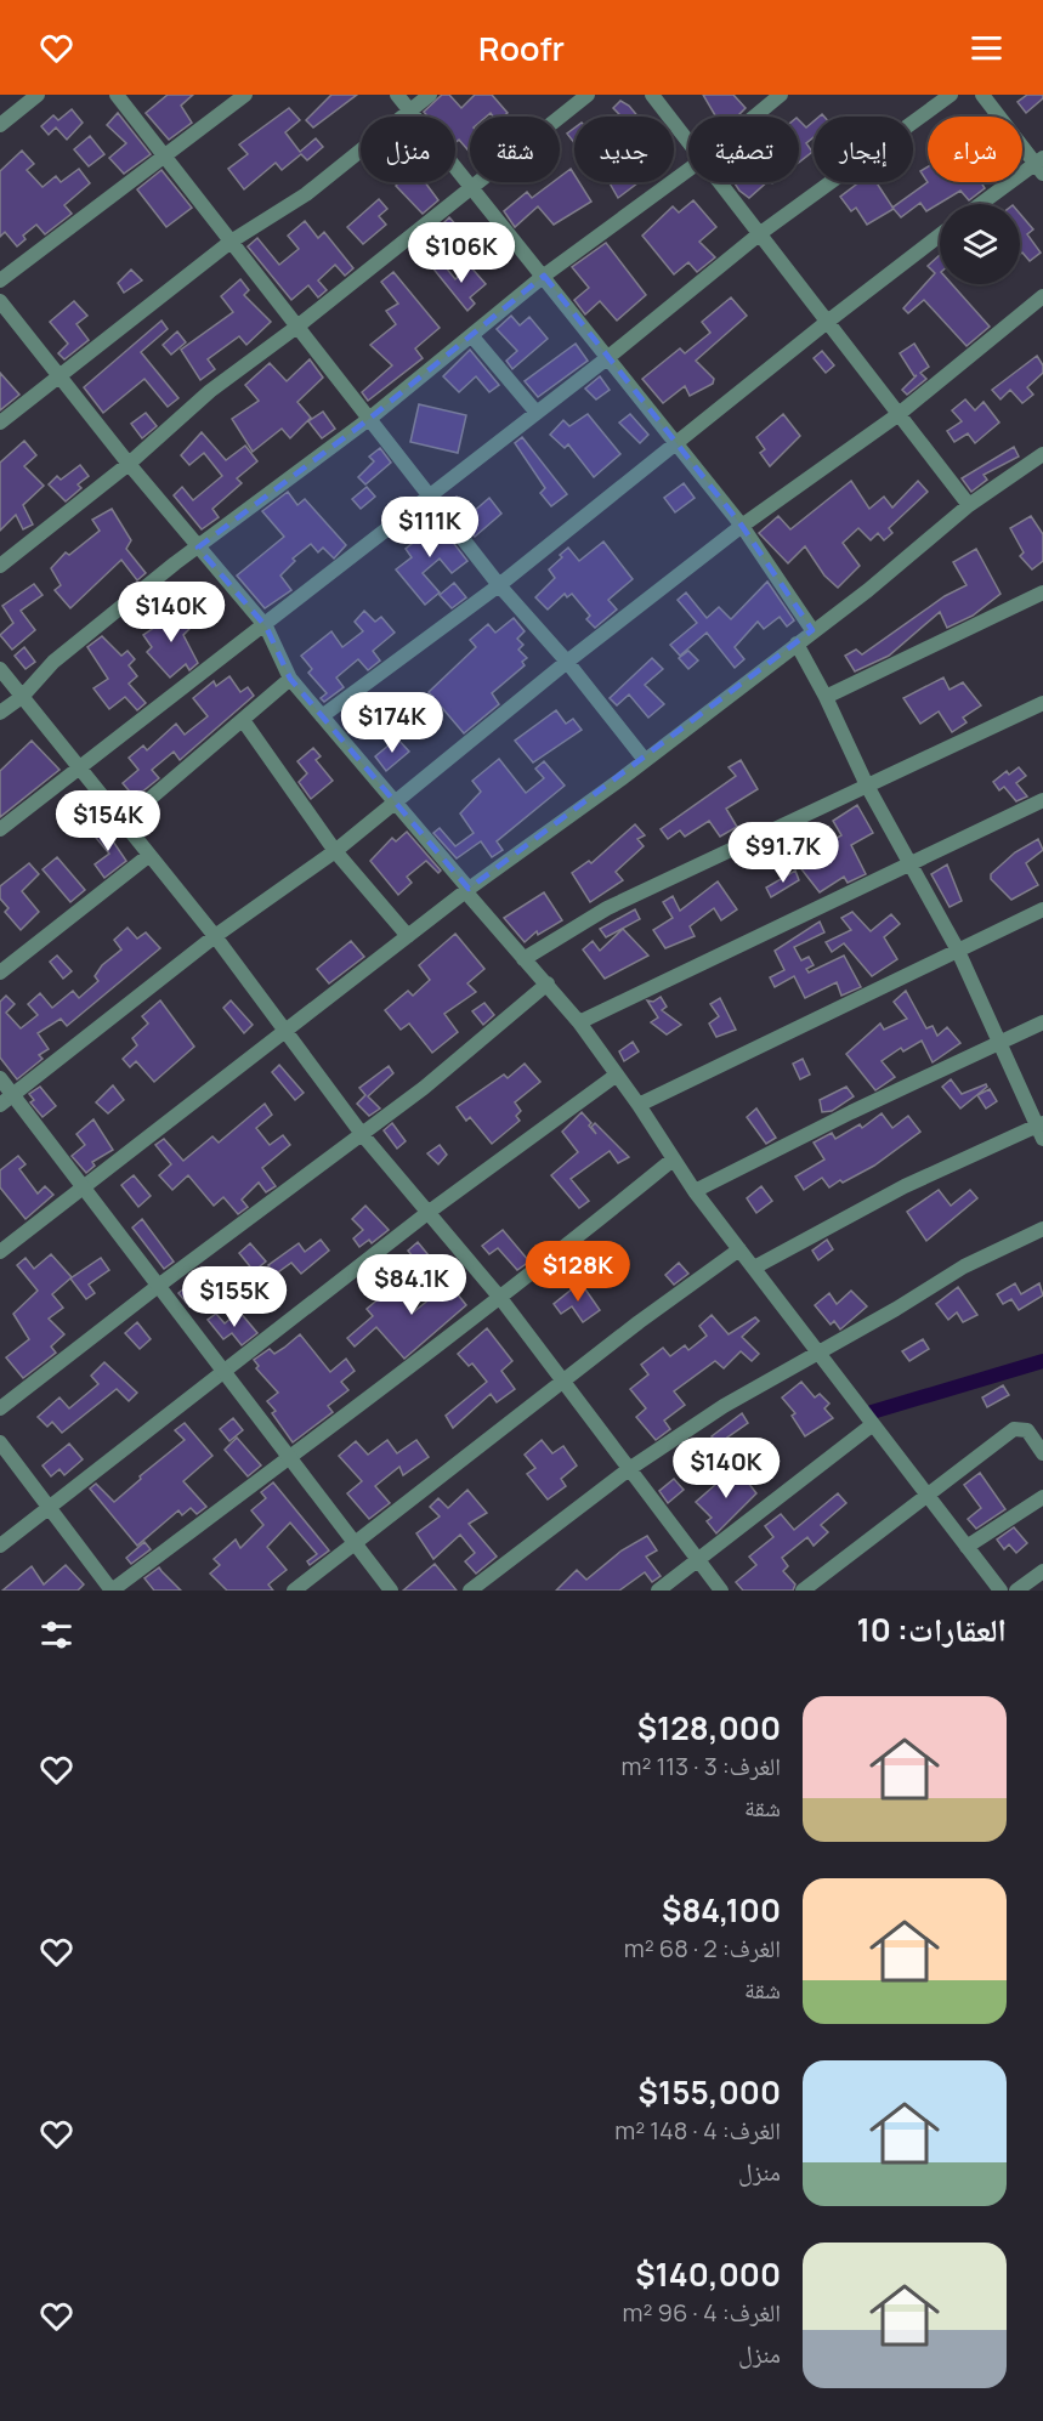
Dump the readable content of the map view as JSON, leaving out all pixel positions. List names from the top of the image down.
{
  "page": {
    "header": "Roofr",
    "chip": [
      "شراء",
      "إيجار",
      "تصفية",
      "جديد",
      "شقة",
      "منزل"
    ],
    "price": [
      "$106K",
      "$111K",
      "$140K",
      "$174K",
      "$154K",
      "$91.7K",
      "$128K",
      "$84.1K",
      "$155K",
      "$140K"
    ],
    "heading": "العقارات: 10",
    "list": [
      {
        "name": "$128,000",
        "note": "الغرف: 3 · 113 m² · شقة"
      },
      {
        "name": "$84,100",
        "note": "الغرف: 2 · 68 m² · شقة"
      },
      {
        "name": "$155,000",
        "note": "الغرف: 4 · 148 m² · منزل"
      },
      {
        "name": "$140,000",
        "note": "الغرف: 4 · 96 m² · منزل"
      }
    ]
  }
}
